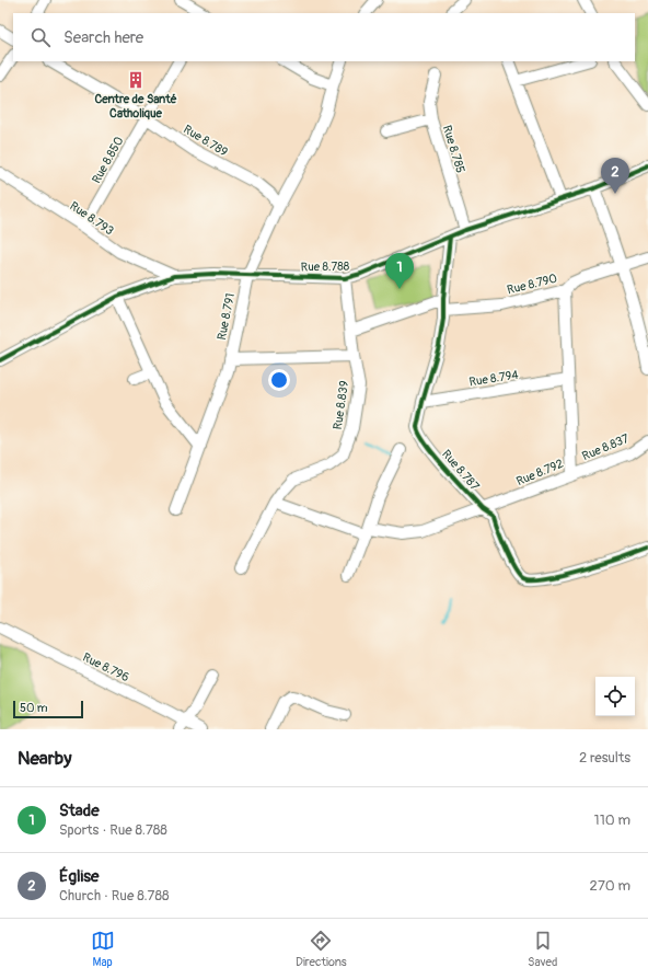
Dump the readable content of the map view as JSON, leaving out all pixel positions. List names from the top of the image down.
{
  "streets": {
    "street": [
      "Rue 8.789",
      "Rue 8.785",
      "Rue 8.850",
      "Rue 8.793",
      "Rue 8.788",
      "Rue 8.790",
      "Rue 8.791",
      "Rue 8.794",
      "Rue 8.839",
      "Rue 8.837",
      "Rue 8.787",
      "Rue 8.792",
      "Rue 8.796"
    ]
  },
  "crossings": [
    ["Rue 8.789", "Rue 8.850"],
    ["Rue 8.789", "Rue 8.791"],
    ["Rue 8.785", "Rue 8.788"],
    ["Rue 8.850", "Rue 8.793"],
    ["Rue 8.793", "Rue 8.788"],
    ["Rue 8.788", "Rue 8.791"],
    ["Rue 8.788", "Rue 8.839"],
    ["Rue 8.788", "Rue 8.787"],
    ["Rue 8.790", "Rue 8.787"],
    ["Rue 8.790", "Rue 8.792"],
    ["Rue 8.794", "Rue 8.787"],
    ["Rue 8.794", "Rue 8.792"],
    ["Rue 8.839", "Rue 8.792"],
    ["Rue 8.837", "Rue 8.792"],
    ["Rue 8.787", "Rue 8.792"]
  ],
  "places": {
    "building": ["Centre de Santé Catholique"]
  },
  "scale_bar": "50 m",
  "page": {
    "search": "Search here",
    "pins": ["2", "1"],
    "scale": "50 m",
    "heading": ["Nearby", "2 results"],
    "list": [
      {
        "mark": "1",
        "name": "Stade",
        "note": "Sports · Rue 8.788",
        "value": "110 m"
      },
      {
        "mark": "2",
        "name": "Église",
        "note": "Church · Rue 8.788",
        "value": "270 m"
      }
    ],
    "nav": ["Map", "Directions", "Saved"]
  }
}
